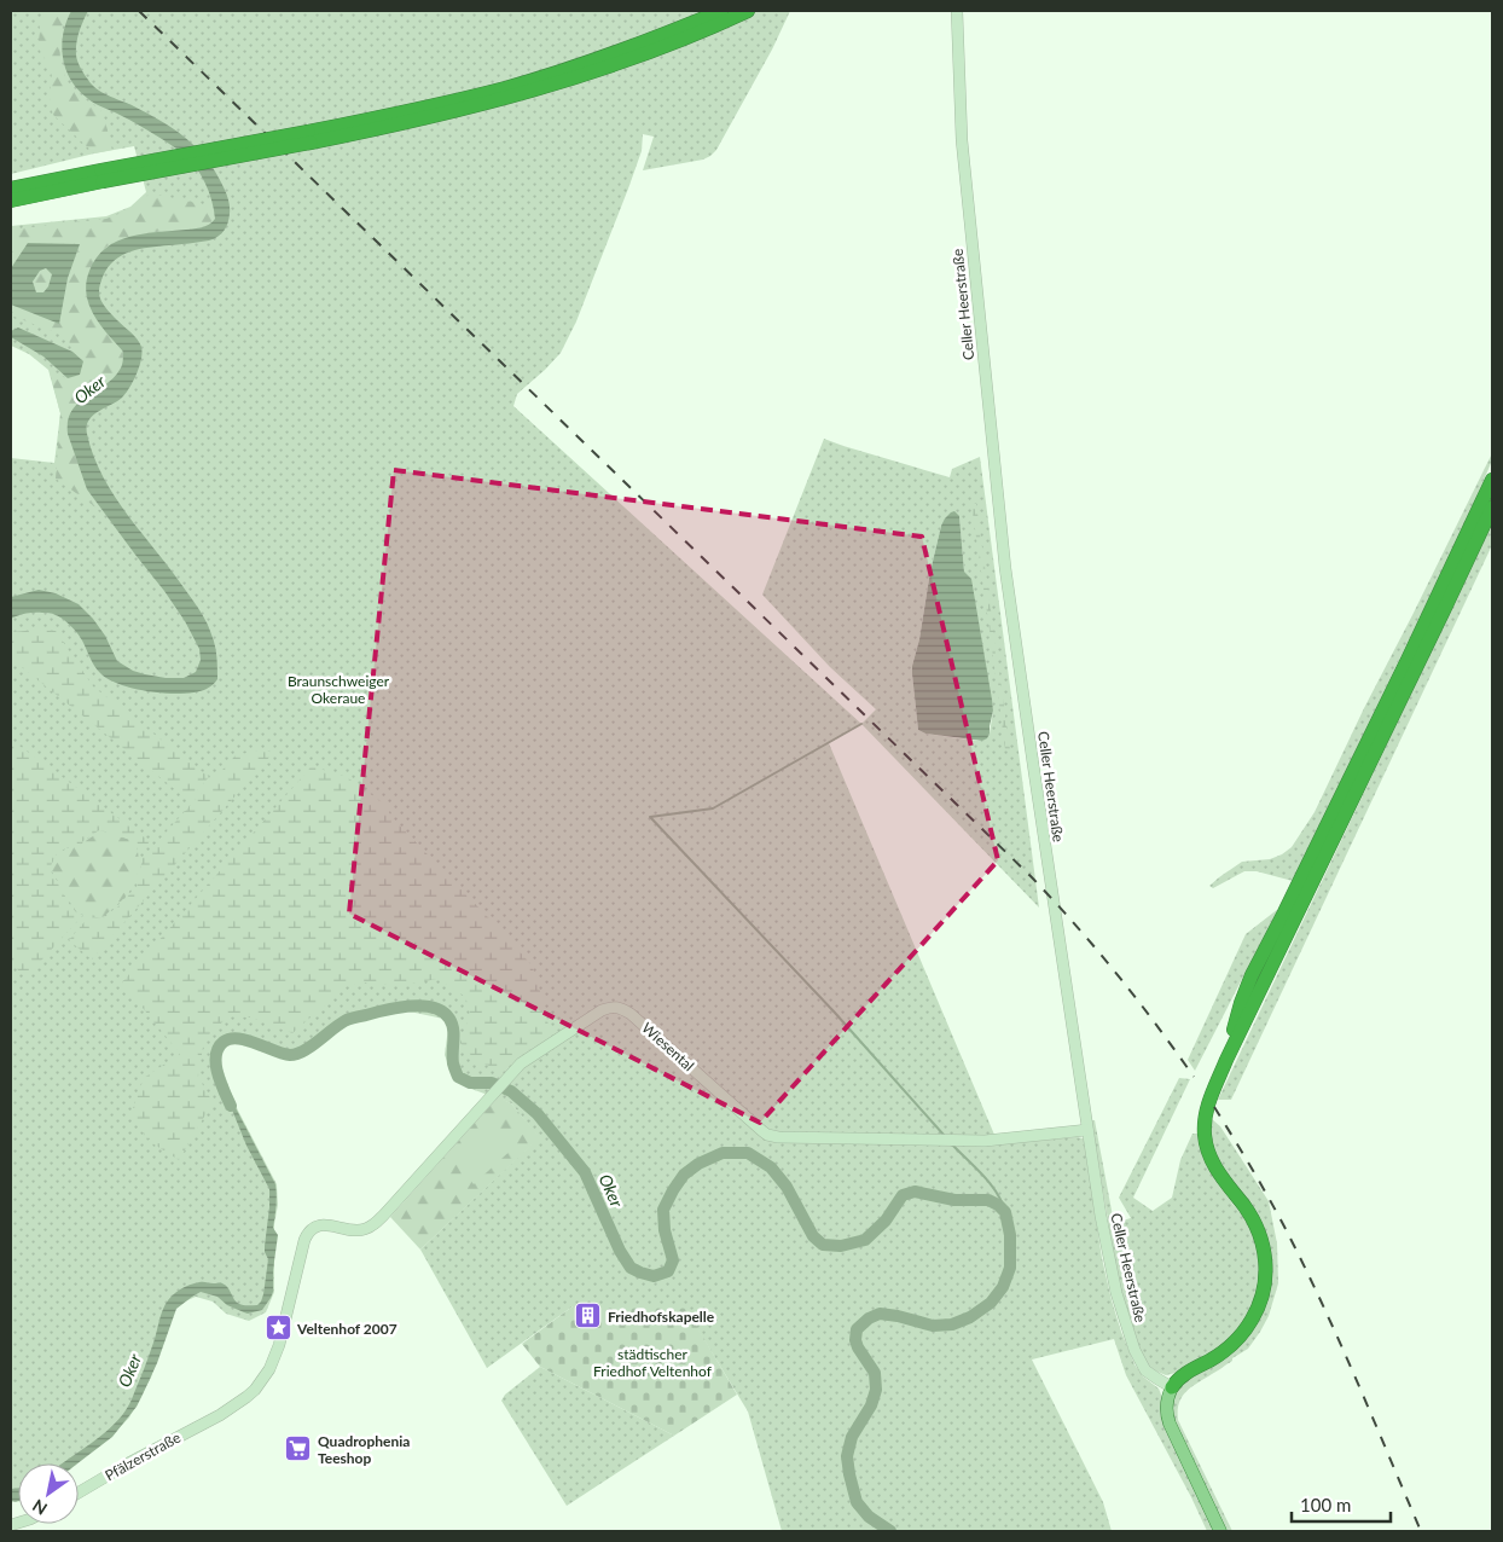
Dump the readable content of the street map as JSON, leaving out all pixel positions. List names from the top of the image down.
{
  "streets": {
    "main road": ["Celler Heerstraße", "Wiesental", "Pfälzerstraße"]
  },
  "crossings": [
    ["Celler Heerstraße", "Wiesental"],
    ["Wiesental", "Pfälzerstraße"]
  ],
  "water": ["Oker"],
  "parks": ["Braunschweiger Okeraue", "städtischer Friedhof Veltenhof"],
  "places": {
    "building": ["Friedhofskapelle"],
    "place": ["Veltenhof 2007"],
    "supermarket": ["Quadrophenia Teeshop"]
  },
  "scale_bar": "100 m",
  "north": "bottom left"
}
